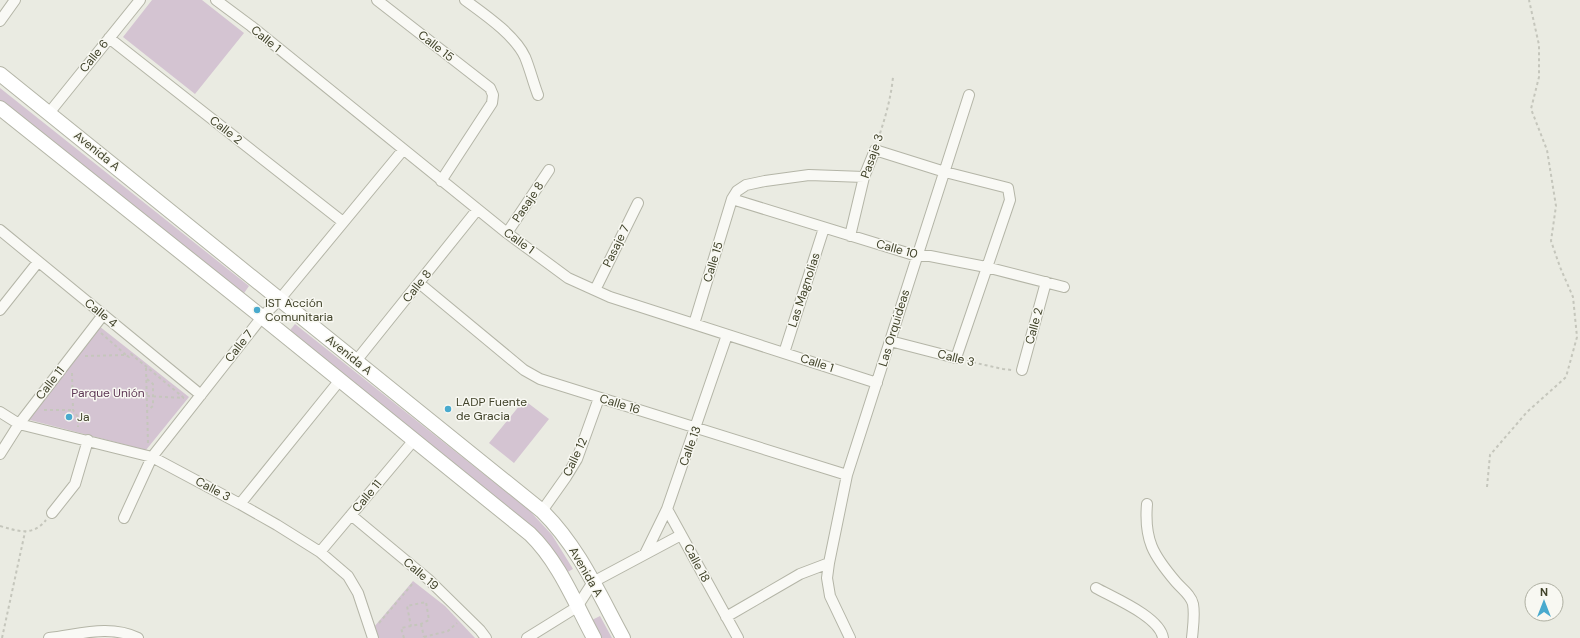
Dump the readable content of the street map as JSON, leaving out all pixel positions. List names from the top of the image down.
{
  "streets": {
    "main road": ["Avenida A"],
    "street": [
      "Calle 1",
      "Calle 15",
      "Calle 6",
      "Calle 2",
      "Pasaje 3",
      "Pasaje 8",
      "Pasaje 7",
      "Calle 10",
      "Calle 8",
      "Las Magnolias",
      "Calle 4",
      "Las Orquideas",
      "Calle 7",
      "Calle 3",
      "Calle 11",
      "Calle 16",
      "Calle 13",
      "Calle 12",
      "Calle 18",
      "Calle 19"
    ]
  },
  "crossings": [
    ["Calle 1", "Calle 15"],
    ["Calle 1", "Pasaje 8"],
    ["Calle 1", "Pasaje 7"],
    ["Calle 1", "Calle 8"],
    ["Calle 1", "Las Magnolias"],
    ["Calle 1", "Las Orquideas"],
    ["Calle 1", "Calle 7"],
    ["Calle 1", "Calle 13"],
    ["Calle 15", "Calle 10"],
    ["Calle 6", "Calle 2"],
    ["Calle 6", "Avenida A"],
    ["Calle 2", "Calle 10"],
    ["Calle 2", "Calle 7"],
    ["Calle 2", "Calle 3"],
    ["Avenida A", "Calle 8"],
    ["Avenida A", "Calle 7"],
    ["Avenida A", "Calle 11"],
    ["Avenida A", "Calle 12"],
    ["Pasaje 3", "Calle 10"],
    ["Calle 10", "Las Magnolias"],
    ["Calle 10", "Las Orquideas"],
    ["Calle 8", "Calle 16"],
    ["Calle 4", "Calle 7"],
    ["Calle 4", "Calle 11"],
    ["Las Orquideas", "Calle 3"],
    ["Las Orquideas", "Calle 16"],
    ["Calle 7", "Calle 3"],
    ["Calle 3", "Calle 11"],
    ["Calle 11", "Calle 19"],
    ["Calle 16", "Calle 13"],
    ["Calle 16", "Calle 12"],
    ["Calle 13", "Calle 18"]
  ],
  "parks": ["Parque Unión"],
  "places": ["IST Acción Comunitaria", "LADP Fuente de Gracia", "Ja"],
  "north": "top"
}
